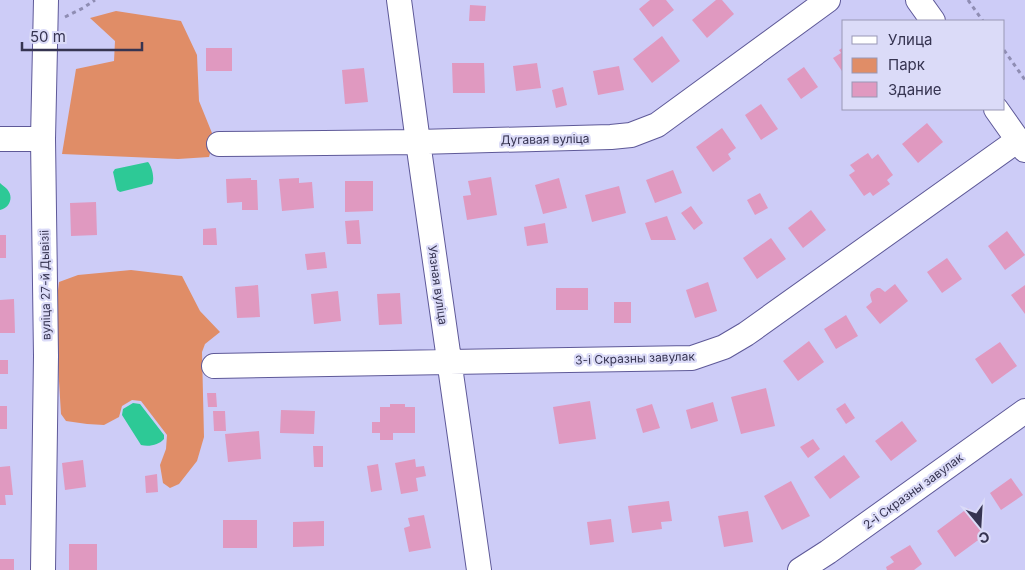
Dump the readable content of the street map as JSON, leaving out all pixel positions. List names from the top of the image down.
{
  "streets": {
    "street": [
      "Дугавая вуліца",
      "вуліца 27-й Дывізіі",
      "Уязная вуліца",
      "3-і Скразны завулак",
      "2-і Скразны завулак"
    ]
  },
  "crossings": [
    ["Дугавая вуліца", "Уязная вуліца"],
    ["Уязная вуліца", "3-і Скразны завулак"]
  ],
  "legend": ["Улица", "Парк", "Здание"],
  "scale_bar": "50 m",
  "north": "bottom"
}
